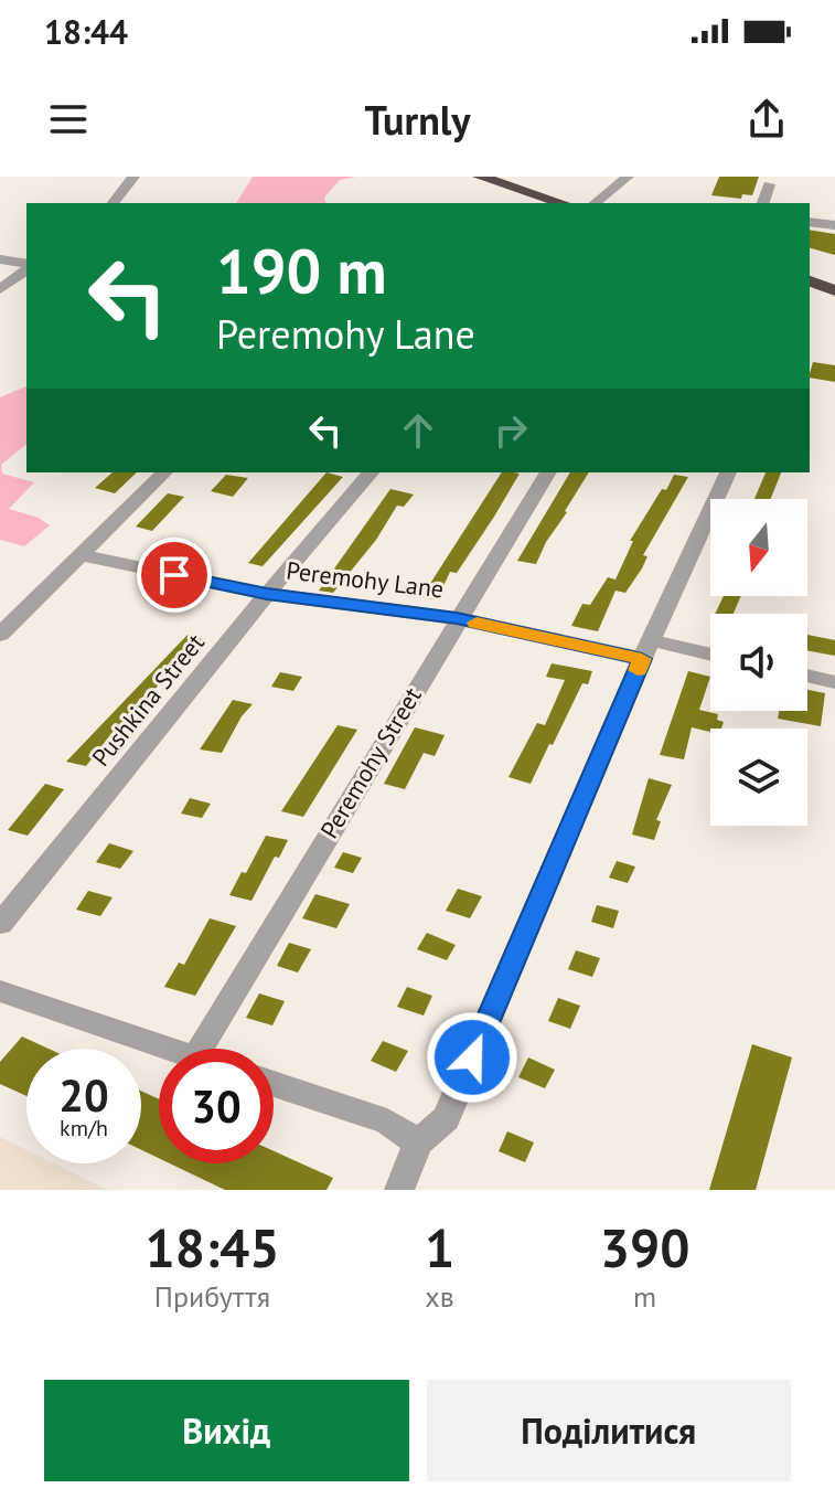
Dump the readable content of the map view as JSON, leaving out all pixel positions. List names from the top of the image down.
{
  "streets": {
    "street": ["Peremohy Lane", "Pushkina Street", "Peremohy Street"]
  },
  "crossings": [
    ["Peremohy Lane", "Pushkina Street"],
    ["Peremohy Lane", "Peremohy Street"]
  ],
  "north": "bottom",
  "page": {
    "status": "18:44",
    "header": "Turnly",
    "turn": ["190 m", "Peremohy Lane"],
    "speed": "20 km/h",
    "limit": "30",
    "eta": [
      "18:45",
      "Прибуття",
      "1",
      "хв",
      "390",
      "m"
    ],
    "buttons": ["Вихід", "Поділитися"]
  }
}
